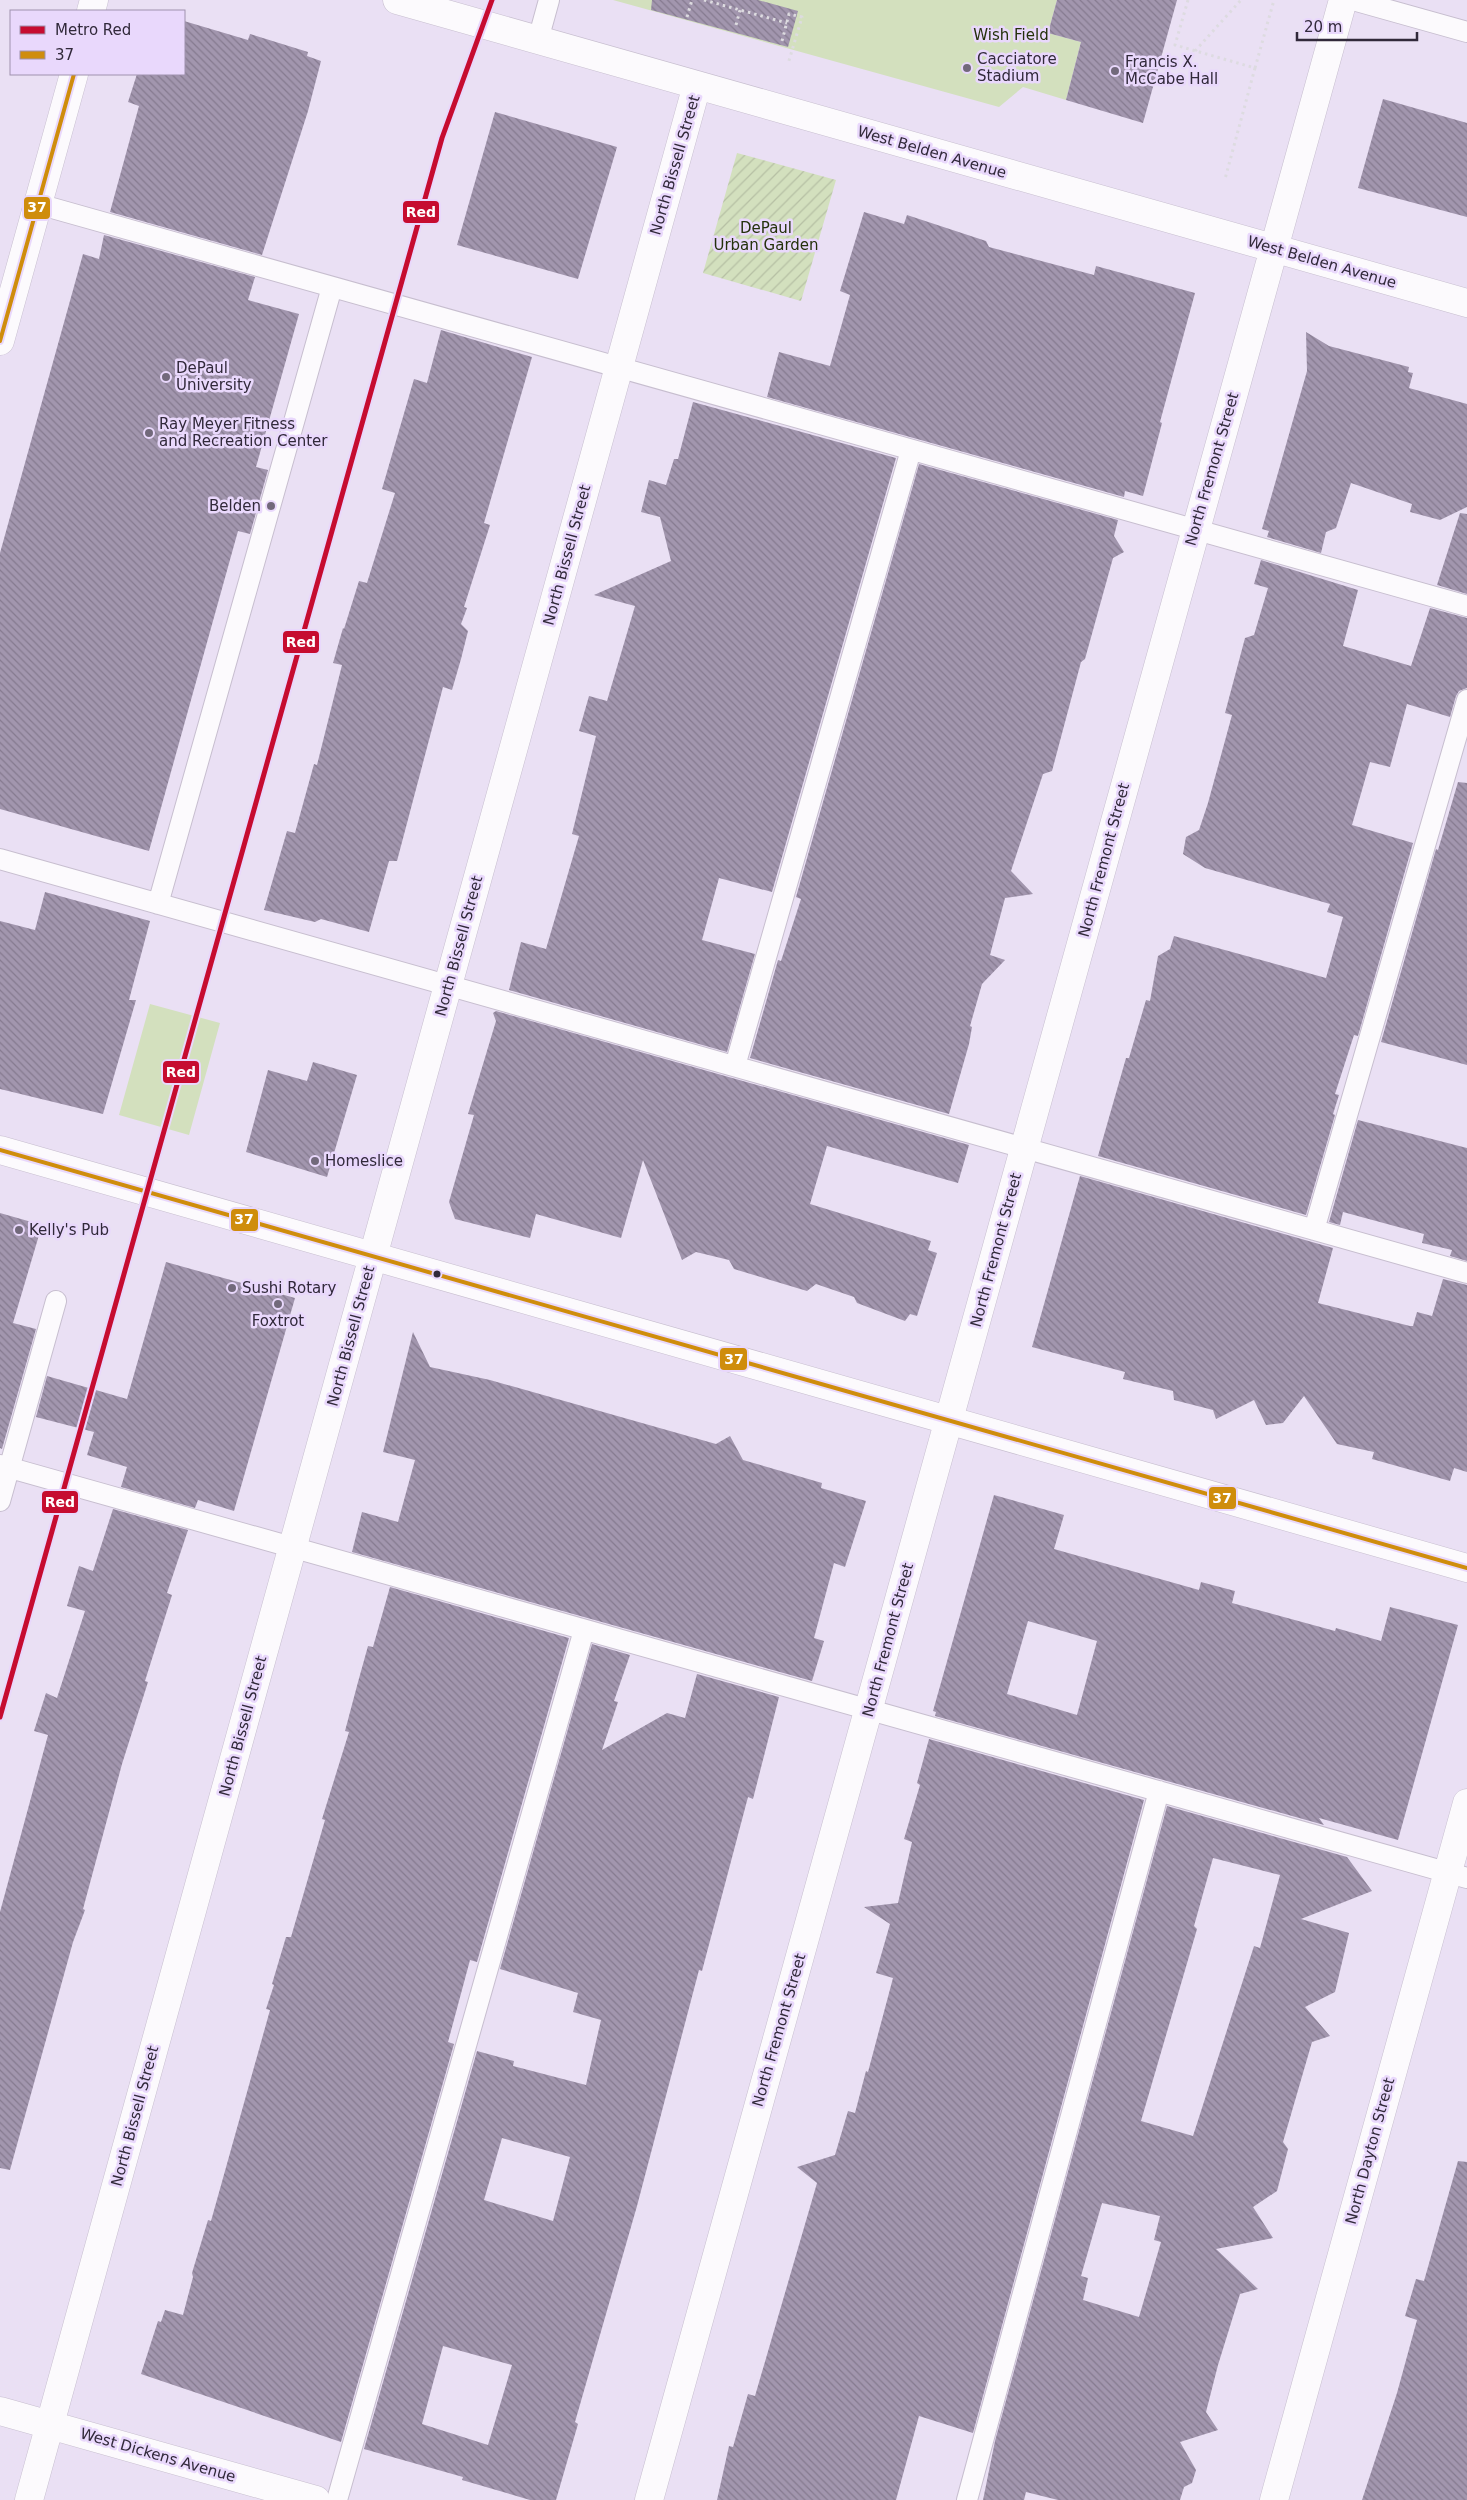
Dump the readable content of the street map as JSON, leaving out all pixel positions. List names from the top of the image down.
{
  "streets": {
    "street": [
      "West Belden Avenue",
      "North Bissell Street",
      "North Fremont Street",
      "North Dayton Street",
      "West Dickens Avenue"
    ]
  },
  "crossings": [
    ["West Belden Avenue", "North Bissell Street"],
    ["West Belden Avenue", "North Fremont Street"],
    ["North Bissell Street", "West Dickens Avenue"]
  ],
  "parks": ["Wish Field", "DePaul Urban Garden"],
  "places": [
    "Cacciatore Stadium",
    "Francis X. McCabe Hall",
    "DePaul University",
    "Ray Meyer Fitness and Recreation Center",
    "Belden",
    "Homeslice",
    "Kelly's Pub",
    "Sushi Rotary",
    "Foxtrot"
  ],
  "lines": ["metro line Red", "transit line 37"],
  "legend": ["Metro Red", "37"],
  "scale_bar": "20 m"
}
